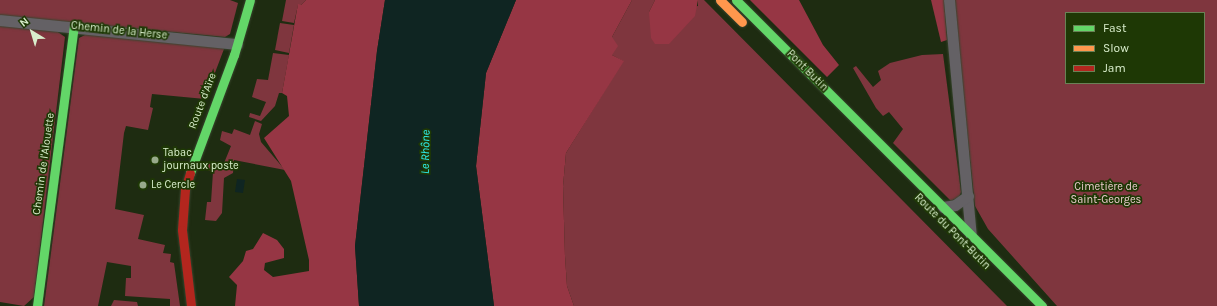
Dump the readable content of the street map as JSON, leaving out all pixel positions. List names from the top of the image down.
{
  "streets": {
    "street": [
      "Chemin de la Herse",
      "Pont Butin",
      "Route d'Aïre",
      "Chemin de l'Alouette",
      "Route du Pont-Butin"
    ]
  },
  "crossings": [
    ["Chemin de la Herse", "Route d'Aïre"],
    ["Chemin de la Herse", "Chemin de l'Alouette"],
    ["Pont Butin", "Route du Pont-Butin"]
  ],
  "water": ["Le Rhône"],
  "parks": ["Cimetière de Saint-Georges"],
  "places": ["Tabac journaux poste", "Le Cercle"],
  "legend": ["Fast", "Slow", "Jam"],
  "north": "top left"
}
